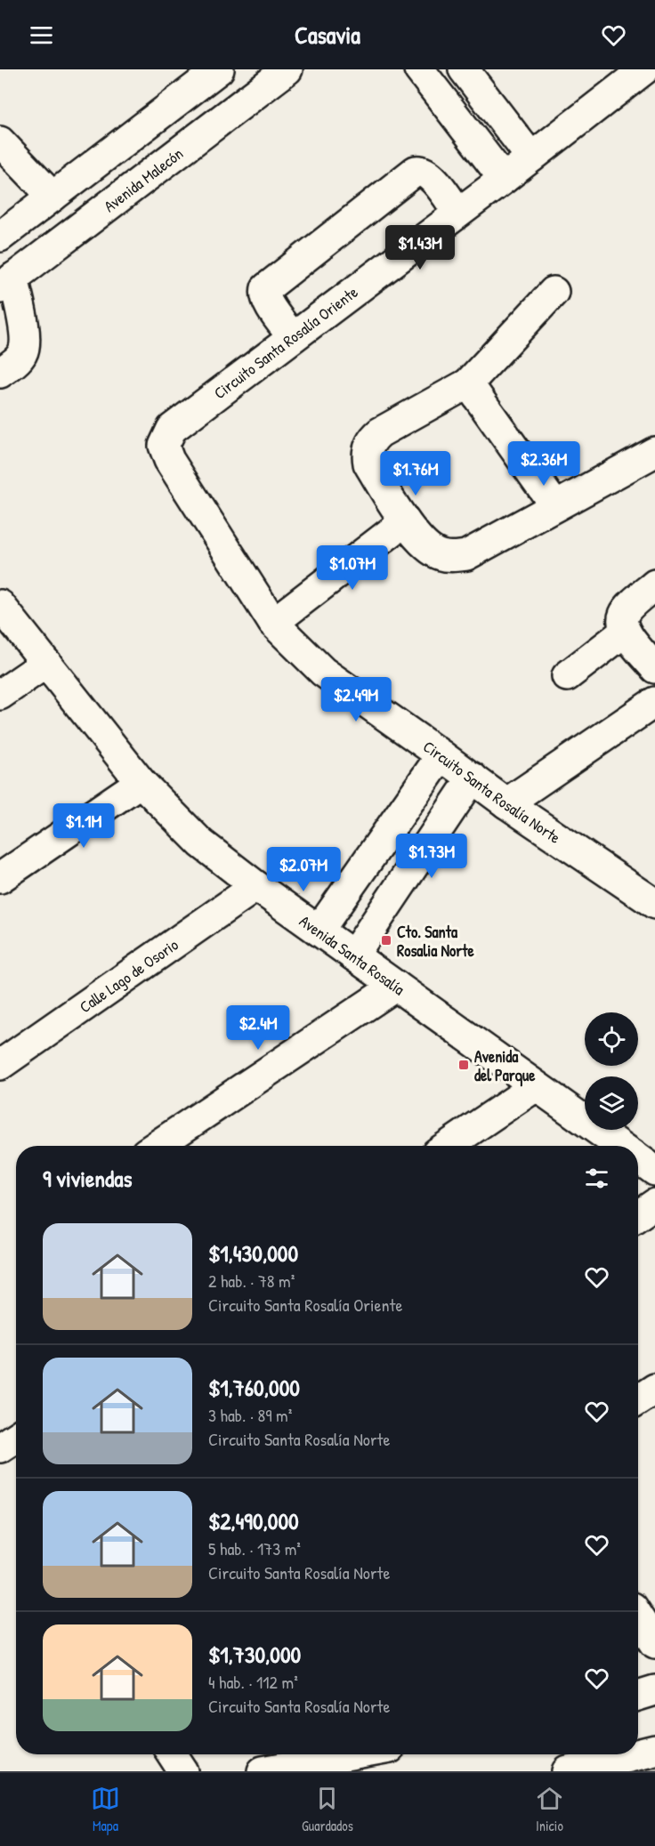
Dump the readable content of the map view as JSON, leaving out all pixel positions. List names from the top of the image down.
{
  "streets": {
    "street": [
      "Avenida Malecón",
      "Circuito Santa Rosalía Oriente",
      "Circuito Santa Rosalía Norte",
      "Avenida Santa Rosalía",
      "Calle Lago de Osorio"
    ]
  },
  "crossings": [
    ["Circuito Santa Rosalía Oriente", "Circuito Santa Rosalía Norte"],
    ["Avenida Santa Rosalía", "Calle Lago de Osorio"]
  ],
  "places": {
    "transit": ["Cto. Santa Rosalia Norte", "Avenida del Parque"]
  },
  "page": {
    "header": "Casavia",
    "price": [
      "$1.43M",
      "$2.36M",
      "$1.76M",
      "$1.07M",
      "$2.49M",
      "$1.1M",
      "$1.73M",
      "$2.07M",
      "$2.4M"
    ],
    "heading": "9 viviendas",
    "list": [
      {
        "name": "$1,430,000",
        "note": "2 hab. · 78 m² · Circuito Santa Rosalía Oriente"
      },
      {
        "name": "$1,760,000",
        "note": "3 hab. · 89 m² · Circuito Santa Rosalía Norte"
      },
      {
        "name": "$2,490,000",
        "note": "5 hab. · 173 m² · Circuito Santa Rosalía Norte"
      },
      {
        "name": "$1,730,000",
        "note": "4 hab. · 112 m² · Circuito Santa Rosalía Norte"
      }
    ],
    "tabs": ["Mapa", "Guardados", "Inicio"]
  }
}
